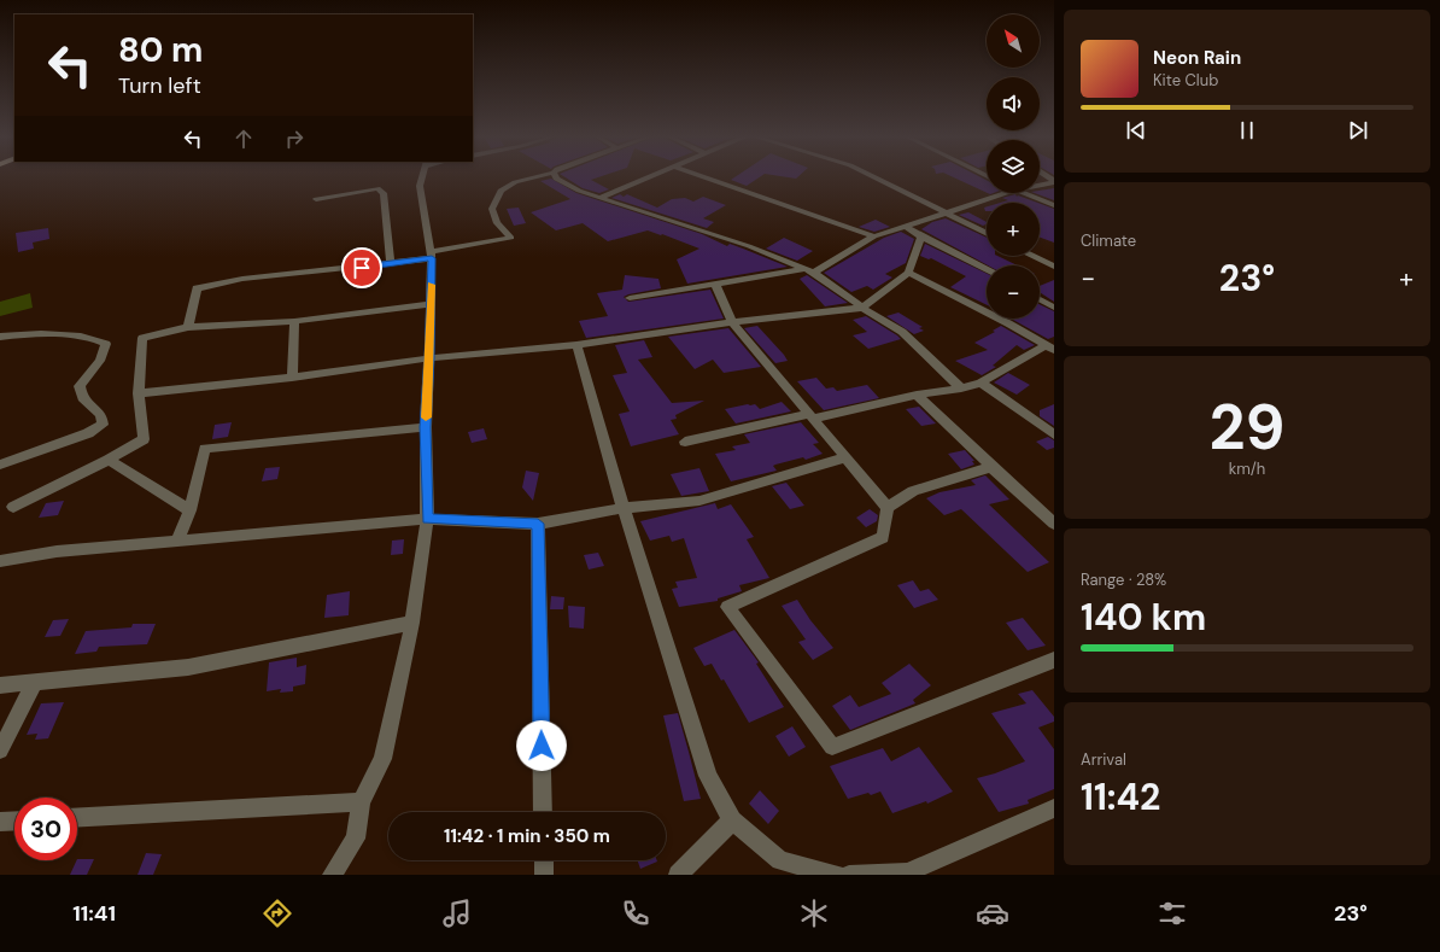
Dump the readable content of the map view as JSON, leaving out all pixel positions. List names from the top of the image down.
{
  "north": "top left",
  "page": {
    "map_buttons": ["+", "−"],
    "turn": ["80 m", "Turn left"],
    "song": ["Neon Rain", "Kite Club"],
    "tile": [
      "Climate",
      ["29", "km/h"],
      ["Range · 28%", "140 km"],
      ["Arrival", "11:42"]
    ],
    "heat": ["−", "23°", "+"],
    "limit": "30",
    "trip": "11:42 · 1 min · 350 m",
    "tabs": ["11:41", "23°"]
  }
}
